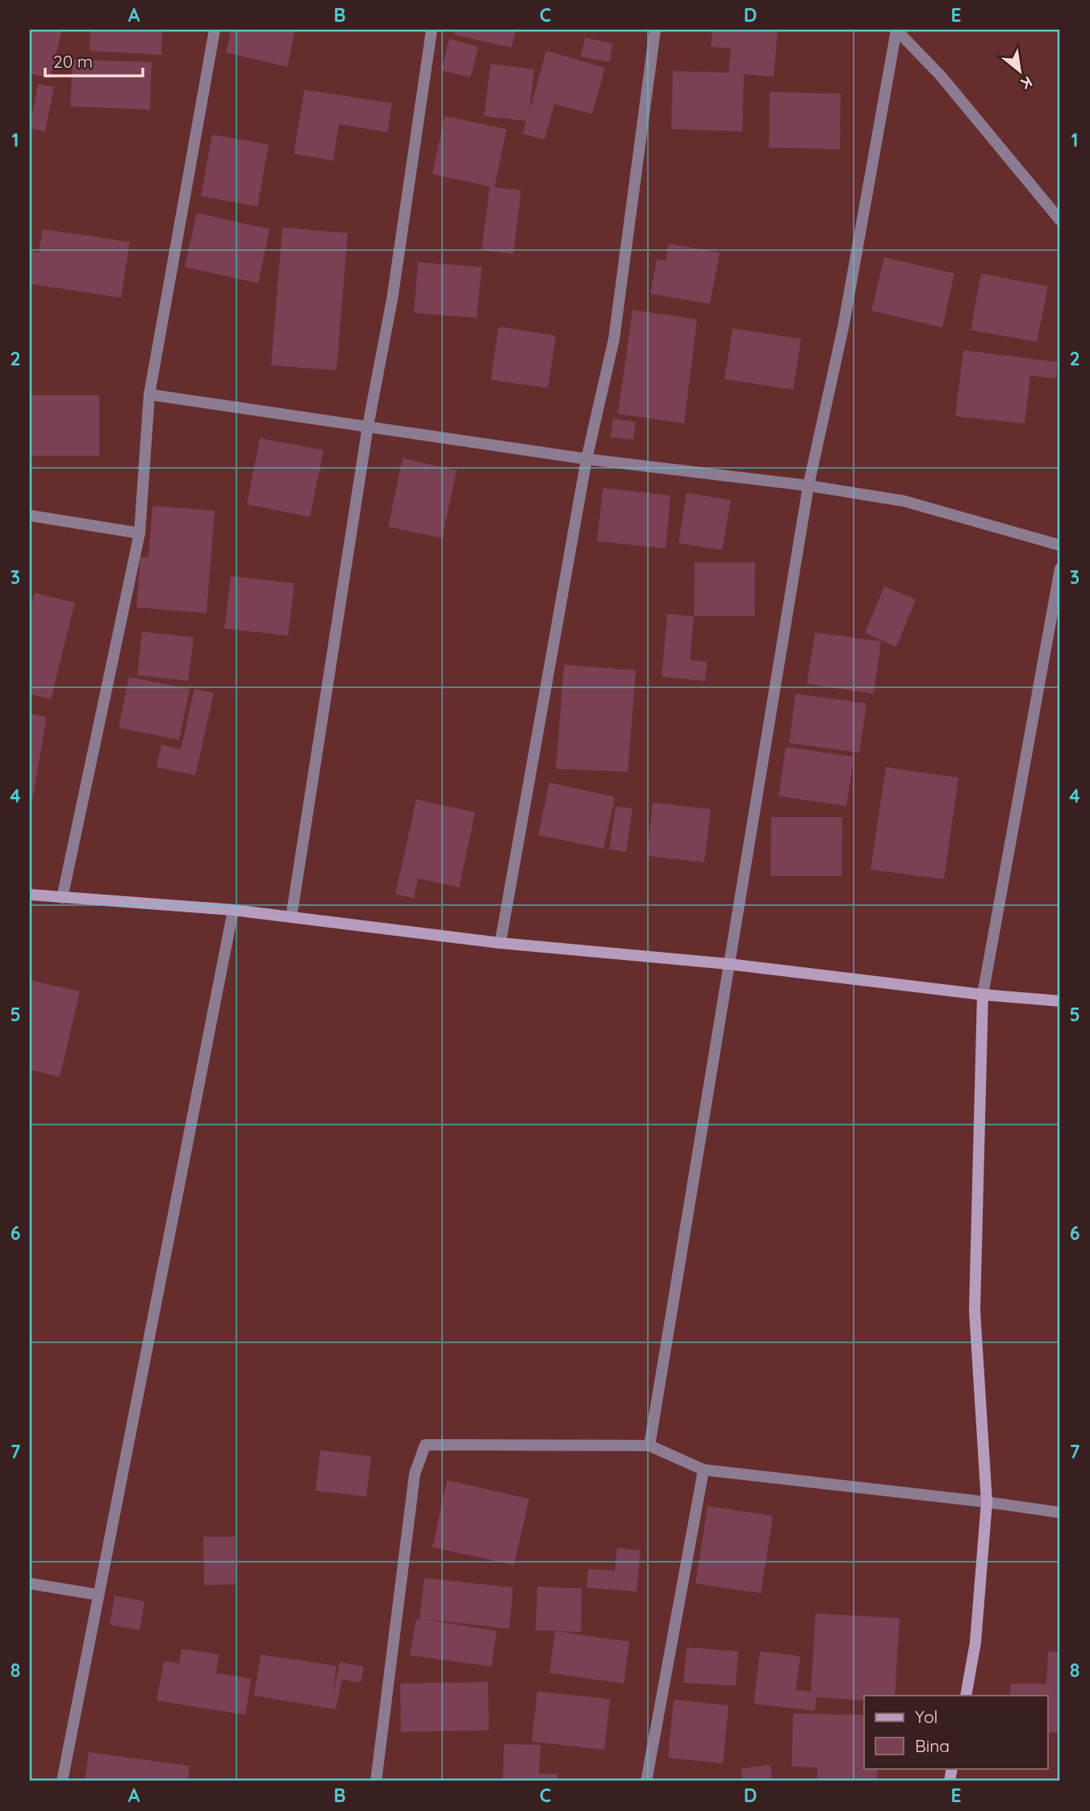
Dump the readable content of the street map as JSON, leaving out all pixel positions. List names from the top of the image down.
{
  "legend": ["Yol", "Bina"],
  "scale_bar": "20 m",
  "north": "bottom right",
  "grid": {
    "columns": [
      "A",
      "B",
      "C",
      "D",
      "E"
    ],
    "rows": [
      "1",
      "2",
      "3",
      "4",
      "5",
      "6",
      "7",
      "8"
    ]
  }
}
